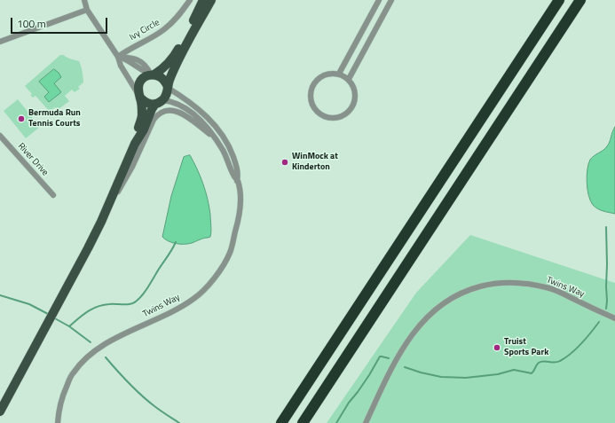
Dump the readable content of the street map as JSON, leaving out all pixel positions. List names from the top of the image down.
{
  "streets": {
    "street": ["Ivy Circle", "River Drive", "Twins Way"]
  },
  "places": ["Bermuda Run Tennis Courts", "WinMock at Kinderton", "Truist Sports Park"],
  "scale_bar": "100 m"
}
